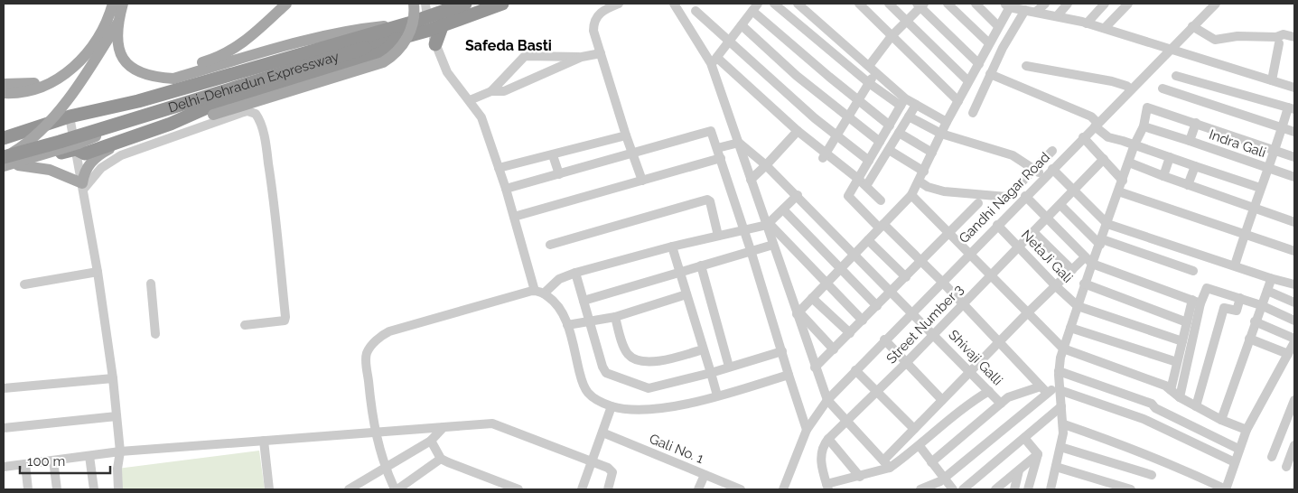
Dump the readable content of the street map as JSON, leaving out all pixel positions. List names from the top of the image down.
{
  "streets": {
    "highway": ["Delhi-Dehradun Expressway"],
    "street": [
      "Indra Gali",
      "Gandhi Nagar Road",
      "NetaJi Gali",
      "Street Number 3",
      "Shivaji Galli",
      "Gali No. 1"
    ]
  },
  "crossings": [
    ["Gandhi Nagar Road", "NetaJi Gali"],
    ["Gandhi Nagar Road", "Shivaji Galli"],
    ["NetaJi Gali", "Street Number 3"],
    ["Street Number 3", "Shivaji Galli"]
  ],
  "districts": ["Safeda Basti"],
  "scale_bar": "100 m"
}
